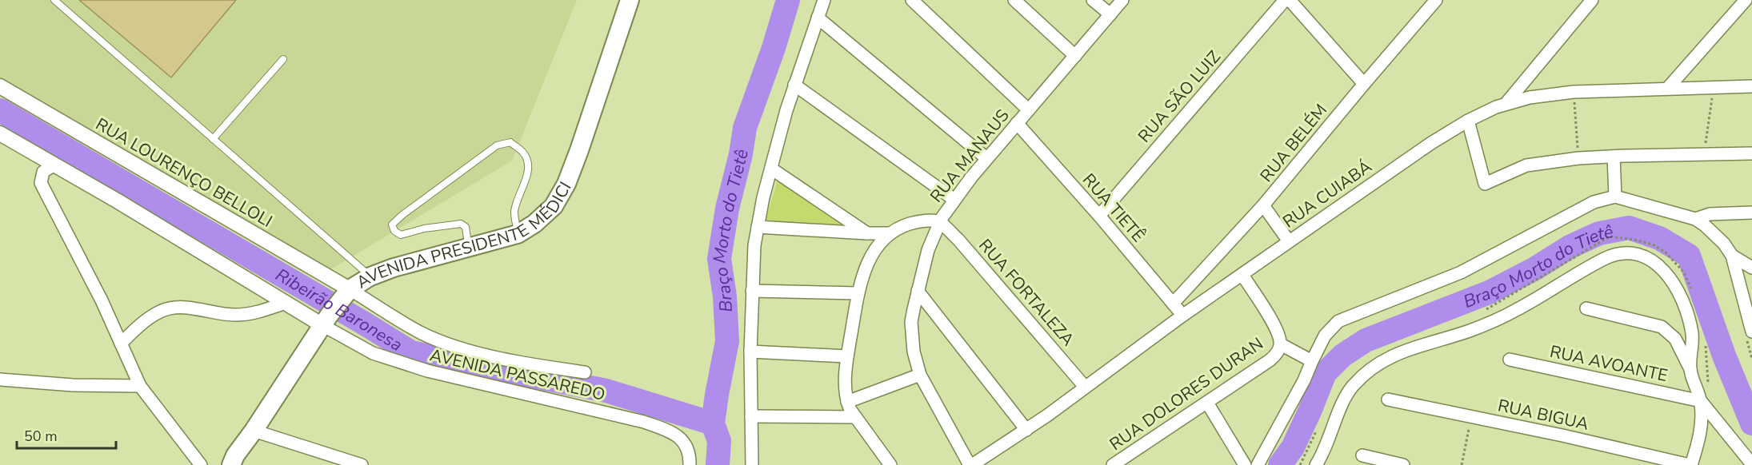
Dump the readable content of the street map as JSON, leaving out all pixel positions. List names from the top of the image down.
{
  "streets": {
    "main road": ["AVENIDA PRESIDENTE MÉDICI"],
    "street": [
      "RUA SÃO LUIZ",
      "RUA BELÉM",
      "RUA MANAUS",
      "RUA LOURENÇO BELLOLI",
      "RUA CUIABÁ",
      "RUA TIETÊ",
      "RUA FORTALEZA",
      "RUA AVOANTE",
      "AVENIDA PASSAREDO",
      "RUA DOLORES DURAN",
      "RUA BIGUA"
    ]
  },
  "crossings": [
    ["RUA SÃO LUIZ", "RUA TIETÊ"],
    ["RUA BELÉM", "RUA TIETÊ"],
    ["RUA MANAUS", "RUA CUIABÁ"],
    ["RUA MANAUS", "RUA TIETÊ"],
    ["RUA MANAUS", "RUA FORTALEZA"],
    ["RUA LOURENÇO BELLOLI", "AVENIDA PRESIDENTE MÉDICI"],
    ["RUA CUIABÁ", "RUA TIETÊ"],
    ["RUA CUIABÁ", "RUA FORTALEZA"],
    ["RUA CUIABÁ", "RUA DOLORES DURAN"],
    ["AVENIDA PRESIDENTE MÉDICI", "AVENIDA PASSAREDO"]
  ],
  "water": ["Braço Morto do Tietê", "Ribeirão Baronesa"],
  "scale_bar": "50 m"
}
